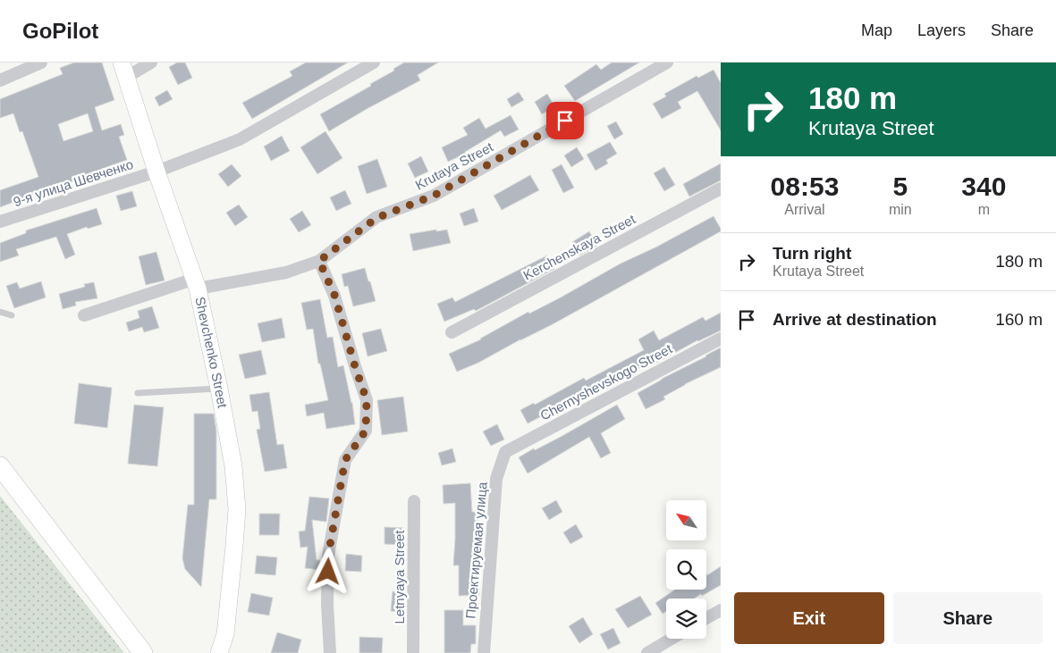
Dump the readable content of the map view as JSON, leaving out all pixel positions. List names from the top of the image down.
{
  "streets": {
    "main road": ["Shevchenko Street"],
    "street": [
      "Krutaya Street",
      "9-я улица Шевченко",
      "Kerchenskaya Street",
      "Chernyshevskogo Street",
      "Проектируемая улица",
      "Letnyaya Street"
    ]
  },
  "crossings": [
    ["Krutaya Street", "Shevchenko Street"],
    ["9-я улица Шевченко", "Shevchenko Street"],
    ["Chernyshevskogo Street", "Проектируемая улица"]
  ],
  "north": "top left",
  "page": {
    "header": "GoPilot",
    "nav": ["Map", "Layers", "Share"],
    "turn": ["180 m", "Krutaya Street"],
    "eta": [
      "08:53",
      "Arrival",
      "5",
      "min",
      "340",
      "m"
    ],
    "list": [
      {
        "name": "Turn right",
        "note": "Krutaya Street",
        "value": "180 m"
      },
      {
        "name": "Arrive at destination",
        "value": "160 m"
      }
    ],
    "buttons": ["Exit", "Share"]
  }
}
